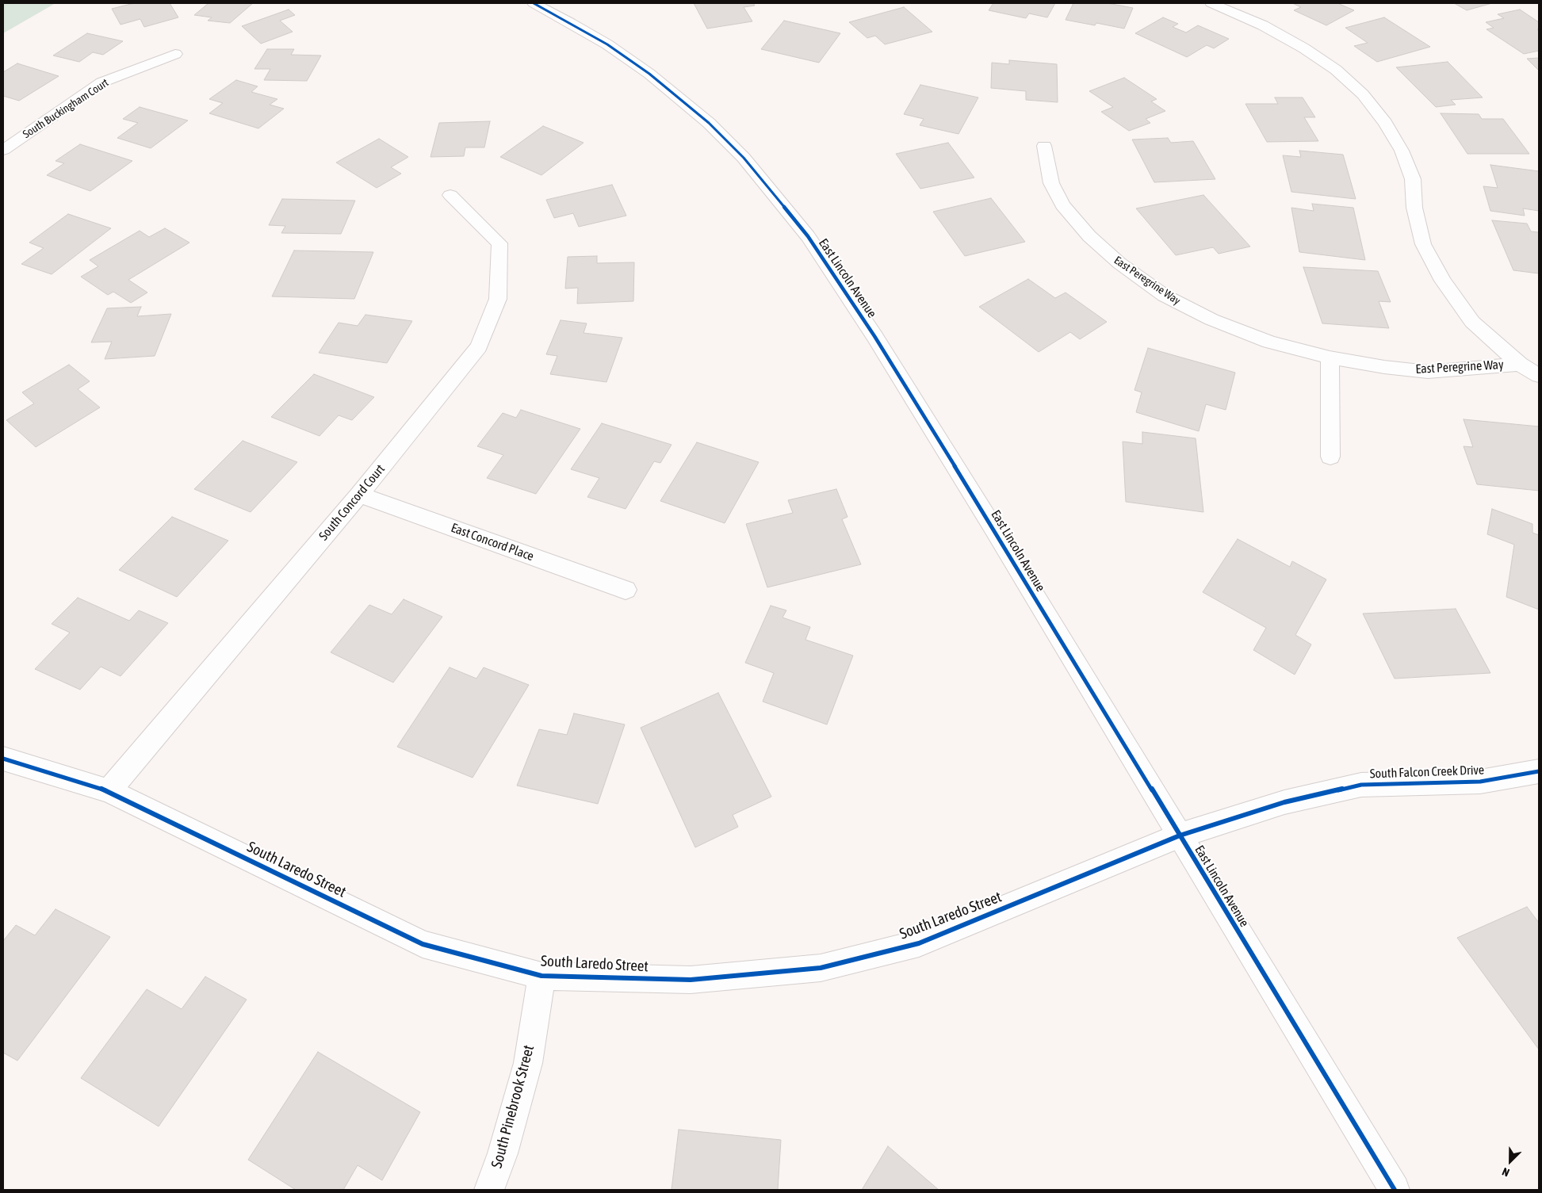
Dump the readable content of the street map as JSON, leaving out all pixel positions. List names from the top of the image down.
{
  "streets": {
    "street": [
      "South Buckingham Court",
      "East Lincoln Avenue",
      "East Peregrine Way",
      "South Concord Court",
      "East Concord Place",
      "South Falcon Creek Drive",
      "South Laredo Street",
      "South Pinebrook Street"
    ]
  },
  "crossings": [
    ["East Lincoln Avenue", "South Falcon Creek Drive"],
    ["East Lincoln Avenue", "South Laredo Street"],
    ["South Concord Court", "East Concord Place"],
    ["South Concord Court", "South Laredo Street"],
    ["South Falcon Creek Drive", "South Laredo Street"],
    ["South Laredo Street", "South Pinebrook Street"]
  ],
  "north": "bottom left"
}
